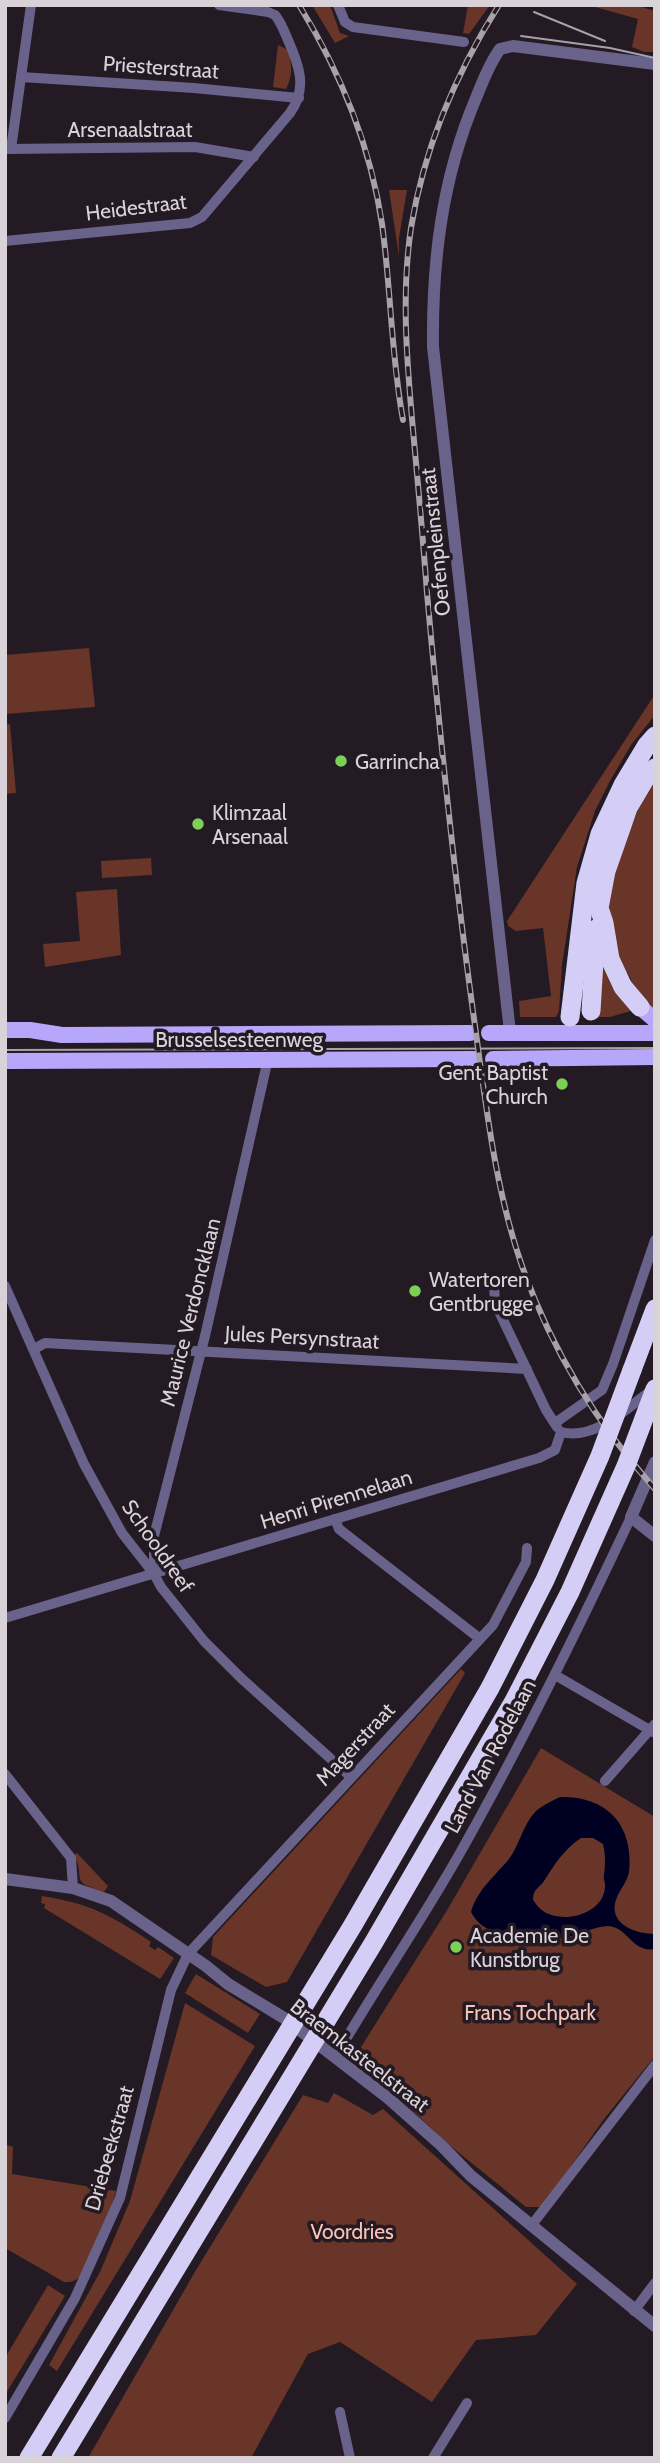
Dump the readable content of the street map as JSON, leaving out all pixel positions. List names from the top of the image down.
{
  "streets": {
    "main road": ["Brusselsesteenweg"],
    "street": [
      "Priesterstraat",
      "Arsenaalstraat",
      "Heidestraat",
      "Oefenpleinstraat",
      "Maurice Verdoncklaan",
      "Jules Persynstraat",
      "Henri Pirennelaan",
      "Schooldreef",
      "Magerstraat",
      "Land Van Rodelaan",
      "Braemkasteelstraat",
      "Driebeekstraat"
    ]
  },
  "crossings": [
    ["Priesterstraat", "Heidestraat"],
    ["Arsenaalstraat", "Heidestraat"],
    ["Brusselsesteenweg", "Maurice Verdoncklaan"],
    ["Maurice Verdoncklaan", "Jules Persynstraat"],
    ["Maurice Verdoncklaan", "Henri Pirennelaan"],
    ["Maurice Verdoncklaan", "Schooldreef"],
    ["Jules Persynstraat", "Schooldreef"],
    ["Henri Pirennelaan", "Schooldreef"],
    ["Schooldreef", "Magerstraat"],
    ["Magerstraat", "Braemkasteelstraat"],
    ["Magerstraat", "Driebeekstraat"],
    ["Land Van Rodelaan", "Braemkasteelstraat"],
    ["Braemkasteelstraat", "Driebeekstraat"]
  ],
  "parks": ["Frans Tochpark", "Voordries"],
  "places": [
    "Garrincha",
    "Klimzaal Arsenaal",
    "Gent Baptist Church",
    "Watertoren Gentbrugge",
    "Academie De Kunstbrug"
  ]
}
